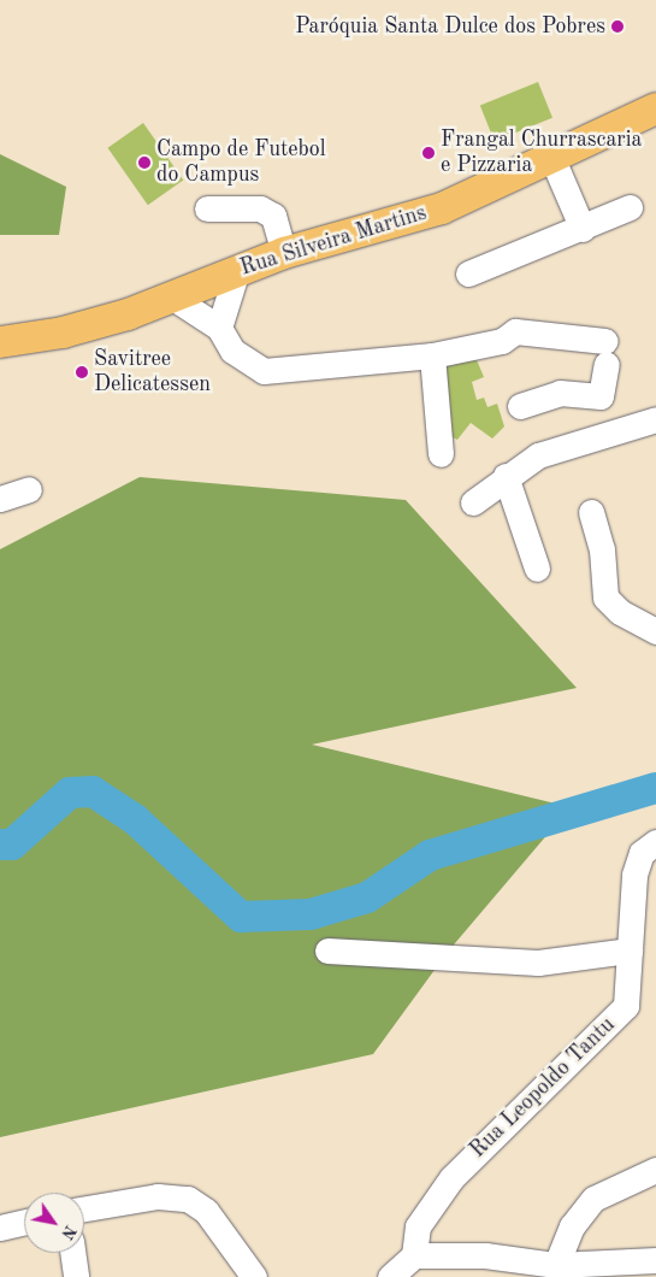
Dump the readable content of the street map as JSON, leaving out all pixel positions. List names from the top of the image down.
{
  "streets": {
    "main road": ["Rua Silveira Martins"],
    "street": ["Rua Leopoldo Tantu"]
  },
  "places": [
    "Paróquia Santa Dulce dos Pobres",
    "Frangal Churrascaria e Pizzaria",
    "Campo de Futebol do Campus",
    "Savitree Delicatessen"
  ],
  "north": "bottom right"
}
